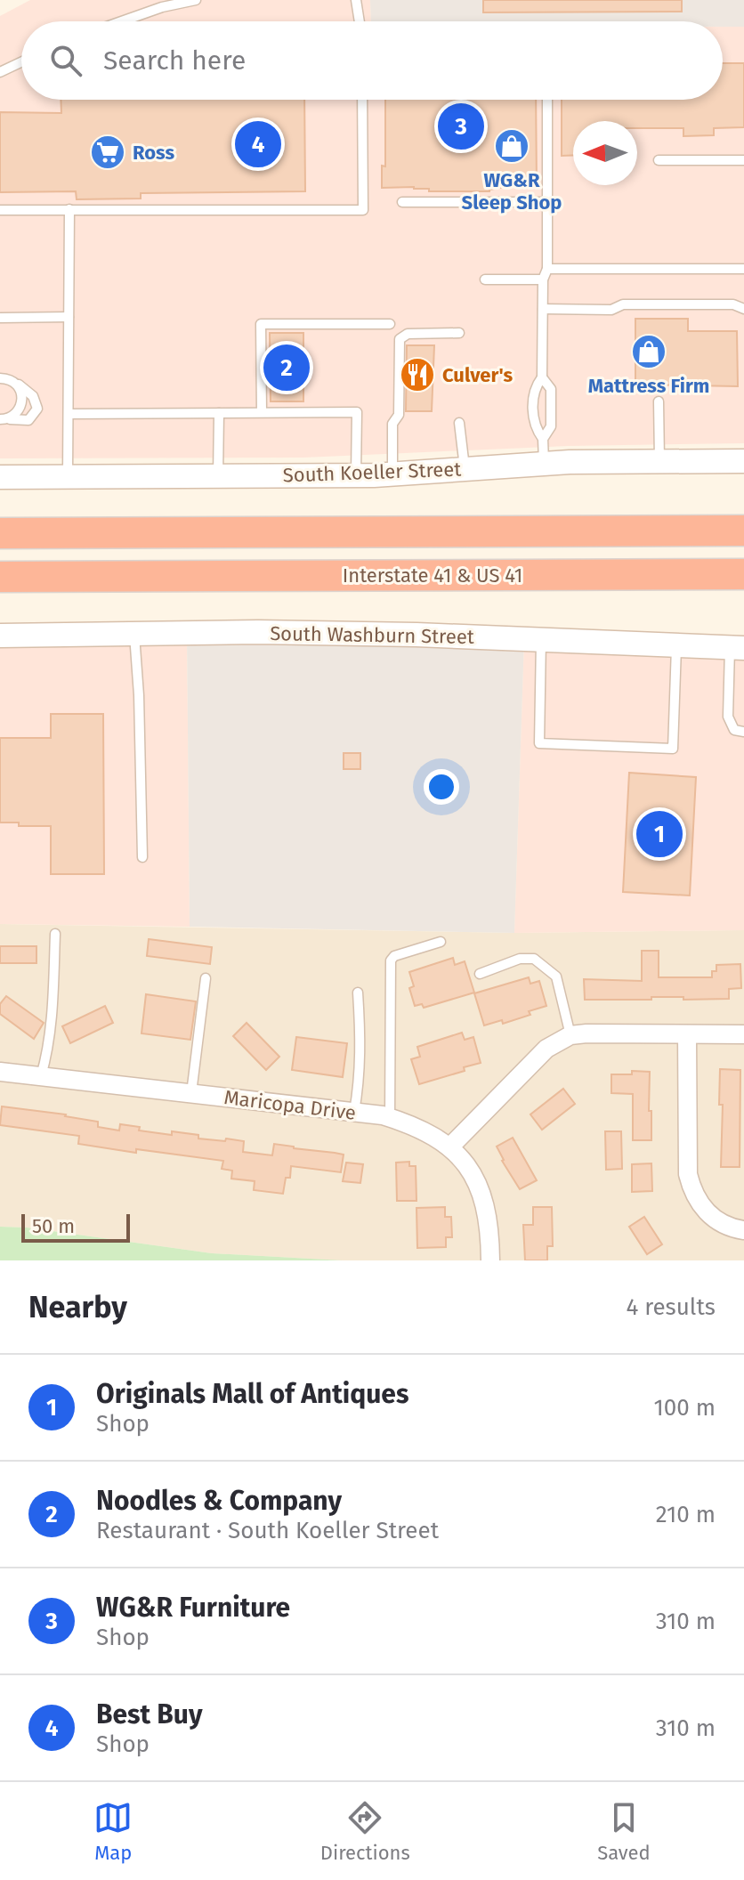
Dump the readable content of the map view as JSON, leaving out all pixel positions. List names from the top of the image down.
{
  "streets": {
    "highway": ["Interstate 41 & US 41"],
    "street": ["South Koeller Street", "South Washburn Street", "Maricopa Drive"]
  },
  "places": {
    "shop": ["WG&R Sleep Shop", "Mattress Firm"],
    "supermarket": ["Ross"],
    "restaurant": ["Culver's"]
  },
  "scale_bar": "50 m",
  "north": "left",
  "page": {
    "search": "Search here",
    "pins": [
      "3",
      "4",
      "2",
      "1"
    ],
    "scale": "50 m",
    "heading": ["Nearby", "4 results"],
    "list": [
      {
        "mark": "1",
        "name": "Originals Mall of Antiques",
        "note": "Shop",
        "value": "100 m"
      },
      {
        "mark": "2",
        "name": "Noodles & Company",
        "note": "Restaurant · South Koeller Street",
        "value": "210 m"
      },
      {
        "mark": "3",
        "name": "WG&R Furniture",
        "note": "Shop",
        "value": "310 m"
      },
      {
        "mark": "4",
        "name": "Best Buy",
        "note": "Shop",
        "value": "310 m"
      }
    ],
    "nav": ["Map", "Directions", "Saved"]
  }
}
